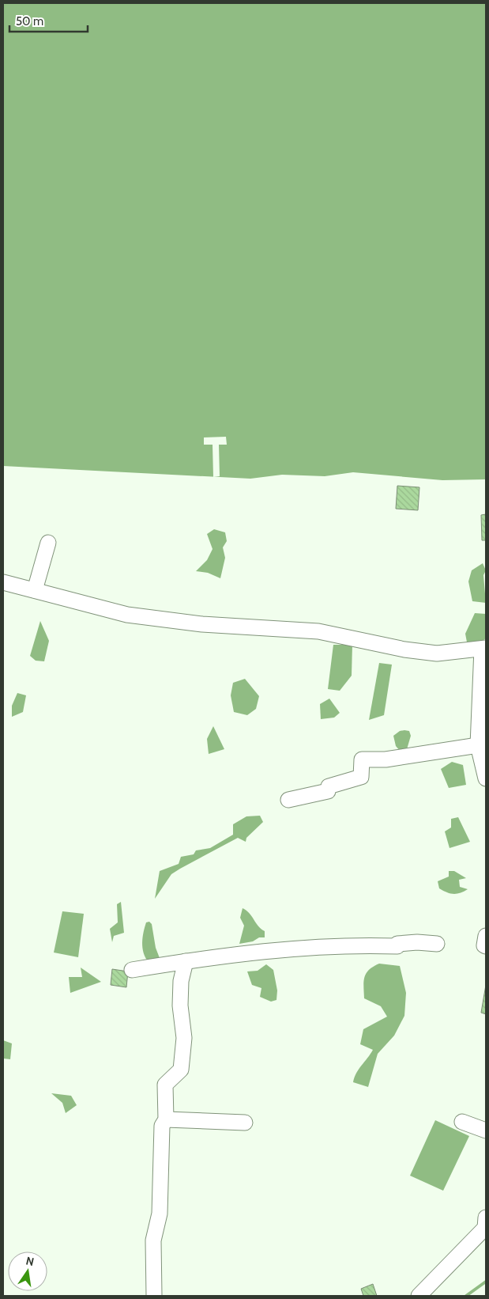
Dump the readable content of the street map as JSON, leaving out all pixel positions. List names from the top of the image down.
{
  "scale_bar": "50 m",
  "north": "top"
}
